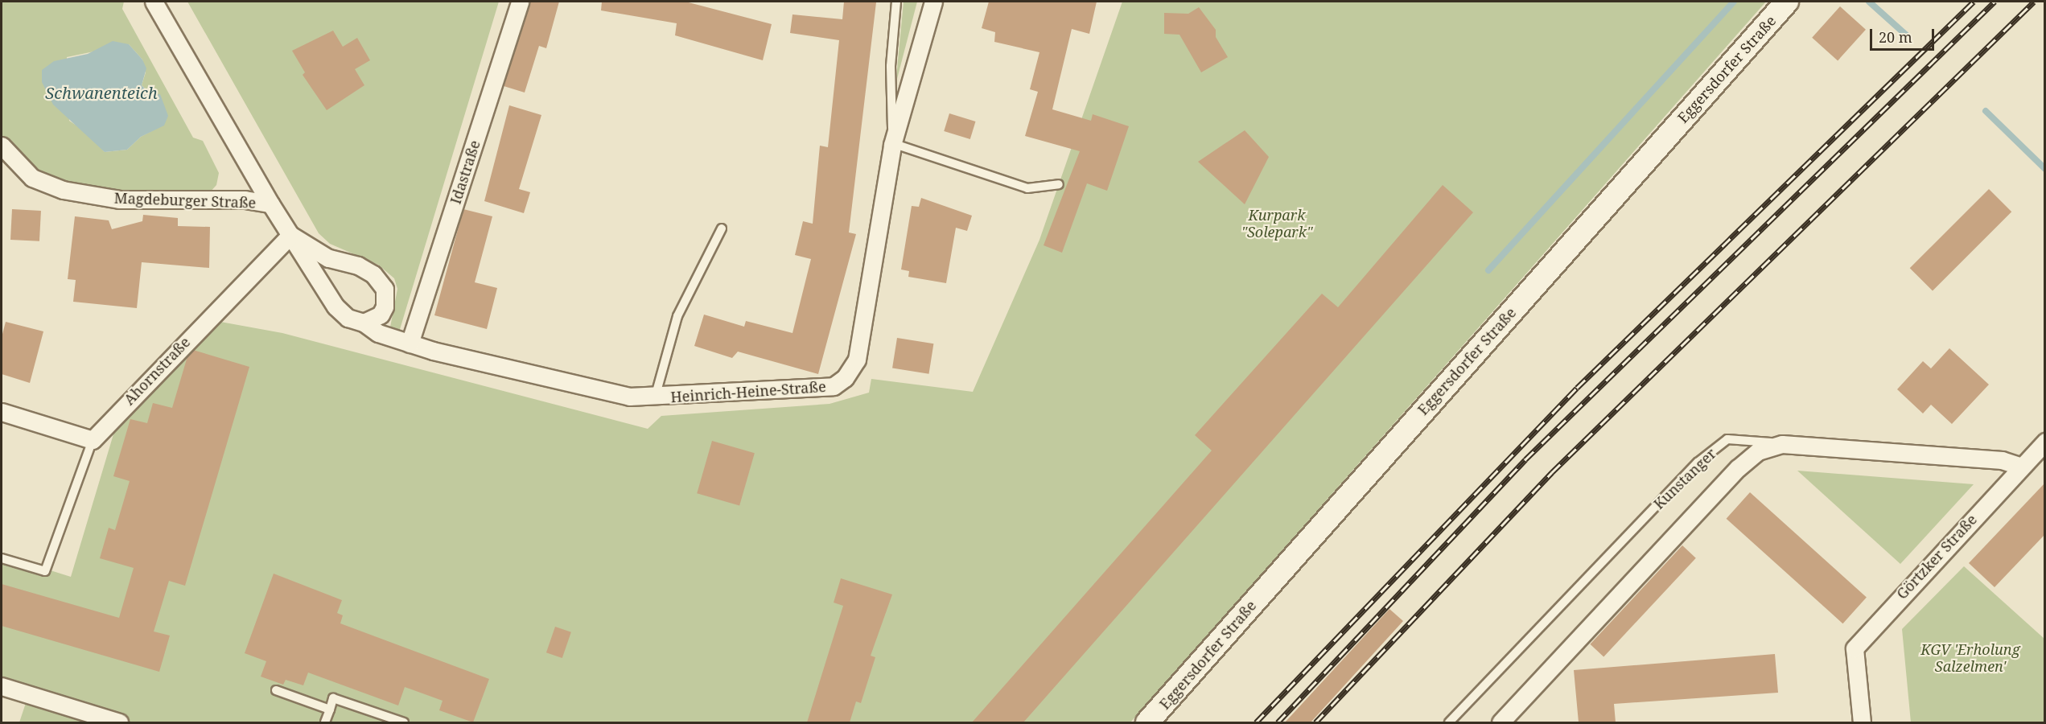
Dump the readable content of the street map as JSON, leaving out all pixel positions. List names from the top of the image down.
{
  "streets": {
    "street": [
      "Eggersdorfer Straße",
      "Idastraße",
      "Magdeburger Straße",
      "Ahornstraße",
      "Heinrich-Heine-Straße",
      "Kunstanger",
      "Görtzker Straße"
    ]
  },
  "crossings": [
    ["Idastraße", "Heinrich-Heine-Straße"],
    ["Magdeburger Straße", "Ahornstraße"],
    ["Magdeburger Straße", "Heinrich-Heine-Straße"]
  ],
  "water": ["Schwanenteich"],
  "parks": ["Kurpark \"Solepark\"", "KGV 'Erholung Salzelmen'"],
  "scale_bar": "20 m"
}
